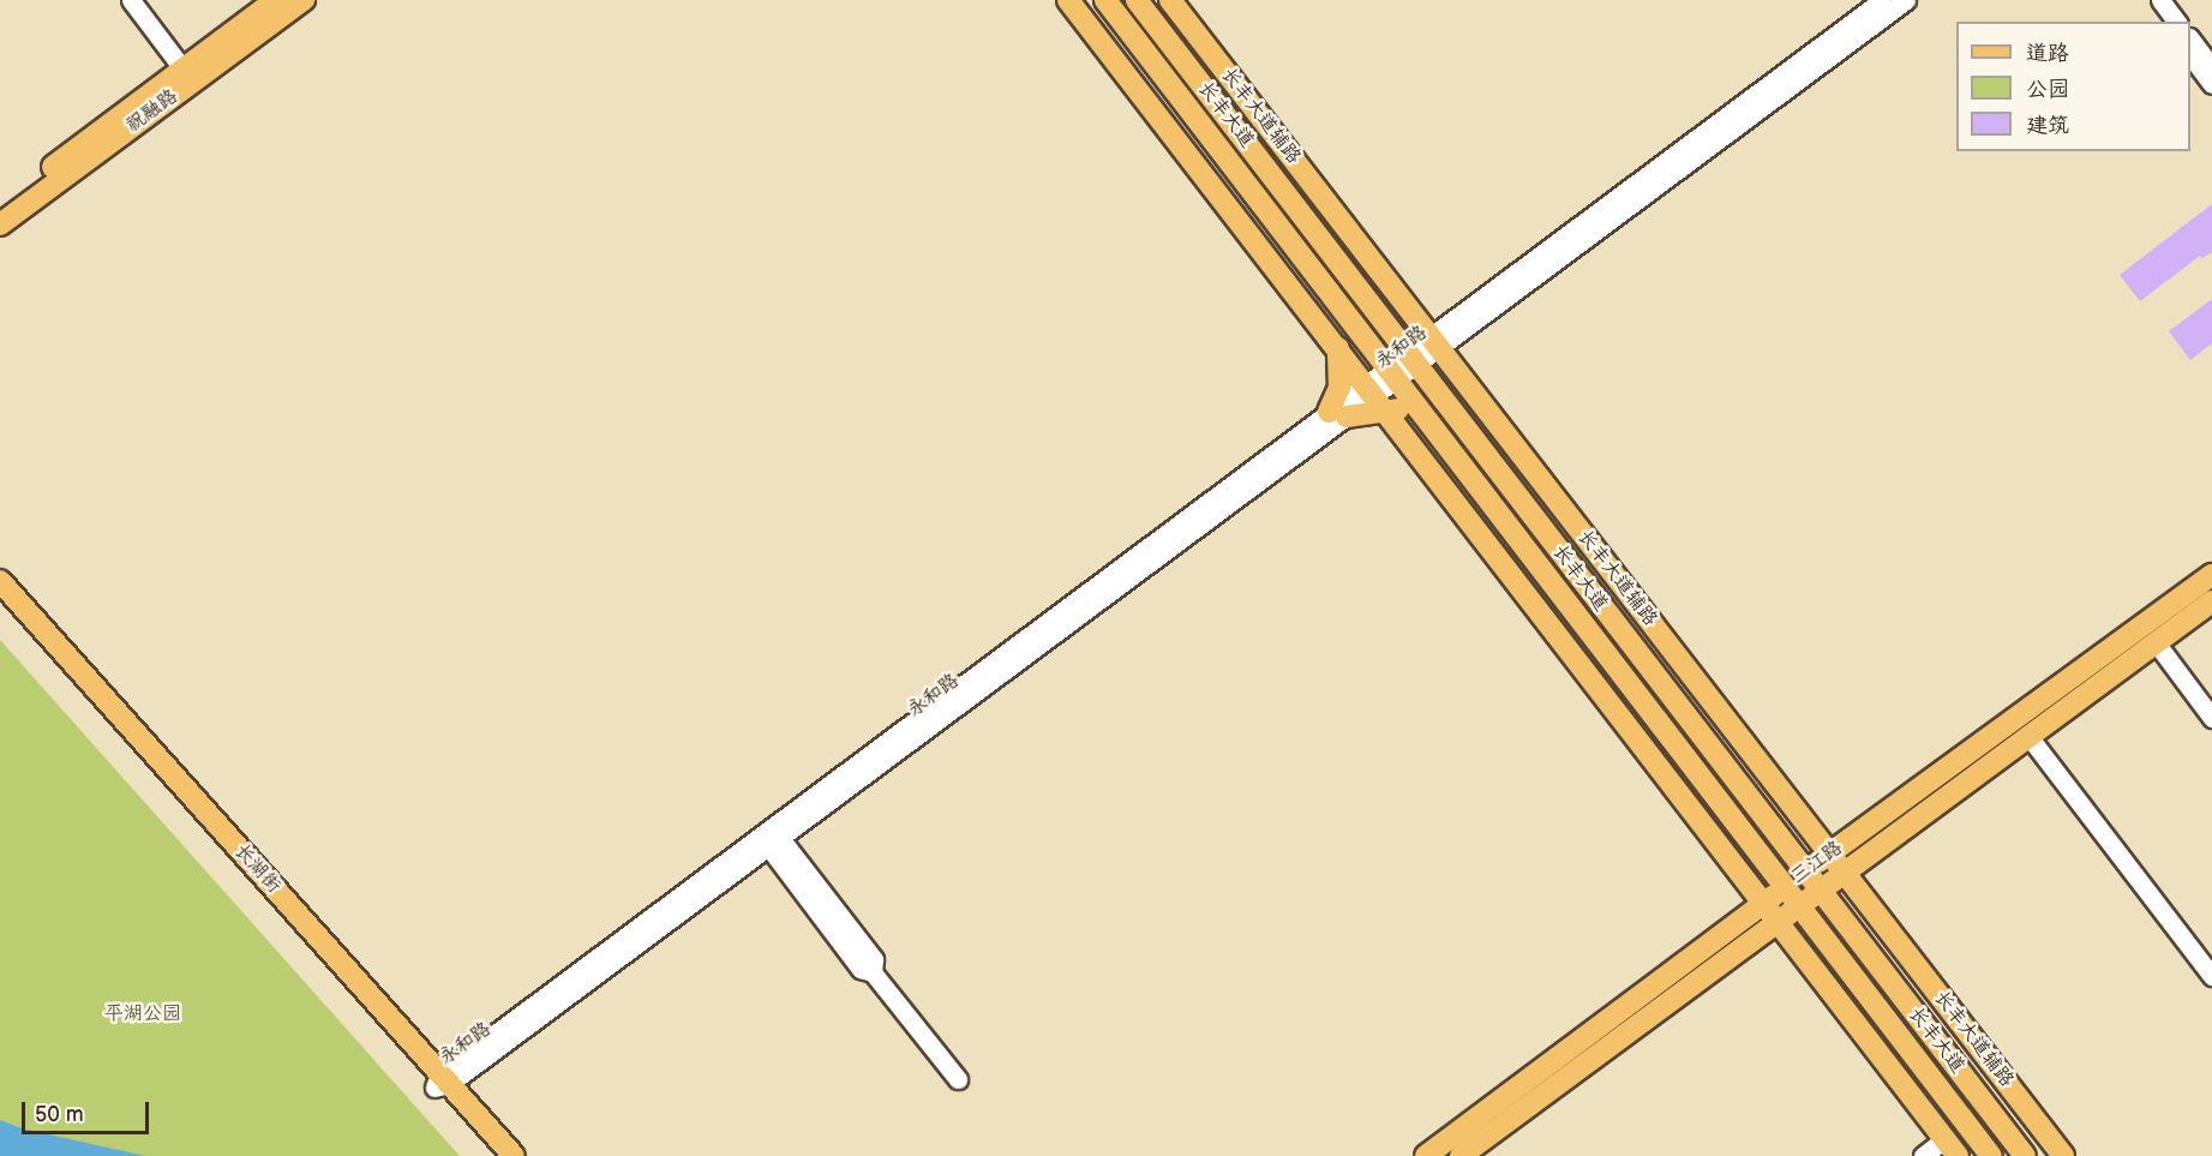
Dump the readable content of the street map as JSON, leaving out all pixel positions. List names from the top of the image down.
{
  "streets": {
    "main road": [
      "祝融路",
      "长丰大道",
      "长丰大道辅路",
      "三江路",
      "长湖街"
    ],
    "street": ["永和路"]
  },
  "crossings": [
    ["长丰大道", "永和路"],
    ["长丰大道", "三江路"],
    ["长丰大道辅路", "永和路"],
    ["长丰大道辅路", "三江路"],
    ["永和路", "长湖街"]
  ],
  "parks": ["平湖公园"],
  "legend": ["道路", "公园", "建筑"],
  "scale_bar": "50 m"
}
